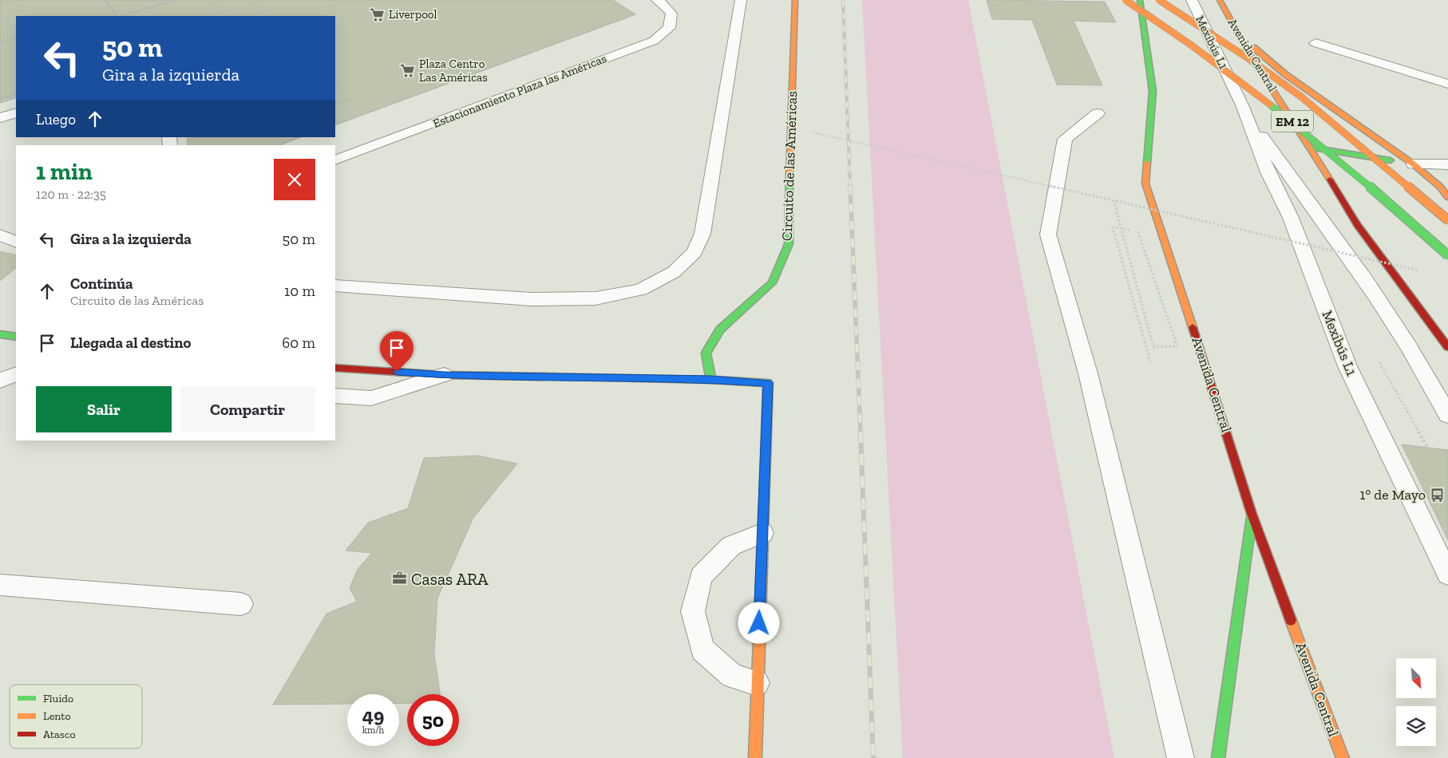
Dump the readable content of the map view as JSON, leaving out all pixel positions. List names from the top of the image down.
{
  "streets": {
    "main road": ["Avenida Central", "EM 12", "Circuito de las Américas"],
    "lane": ["Mexibús L1", "Estacionamiento Plaza las Américas"]
  },
  "places": {
    "supermarket": ["Liverpool", "Plaza Centro Las Américas"],
    "bus stop": ["1° de Mayo"],
    "office": ["Casas ARA"]
  },
  "legend": ["Fluido", "Lento", "Atasco"],
  "north": "bottom right",
  "page": {
    "turn": ["50 m", "Gira a la izquierda"],
    "then": "Luego",
    "heading": ["1 min", "120 m · 22:35"],
    "list": [
      {
        "name": "Gira a la izquierda",
        "value": "50 m"
      },
      {
        "name": "Continúa",
        "note": "Circuito de las Américas",
        "value": "10 m"
      },
      {
        "name": "Llegada al destino",
        "value": "60 m"
      }
    ],
    "buttons": ["Salir", "Compartir"],
    "speed": "49 km/h",
    "limit": "50"
  }
}
